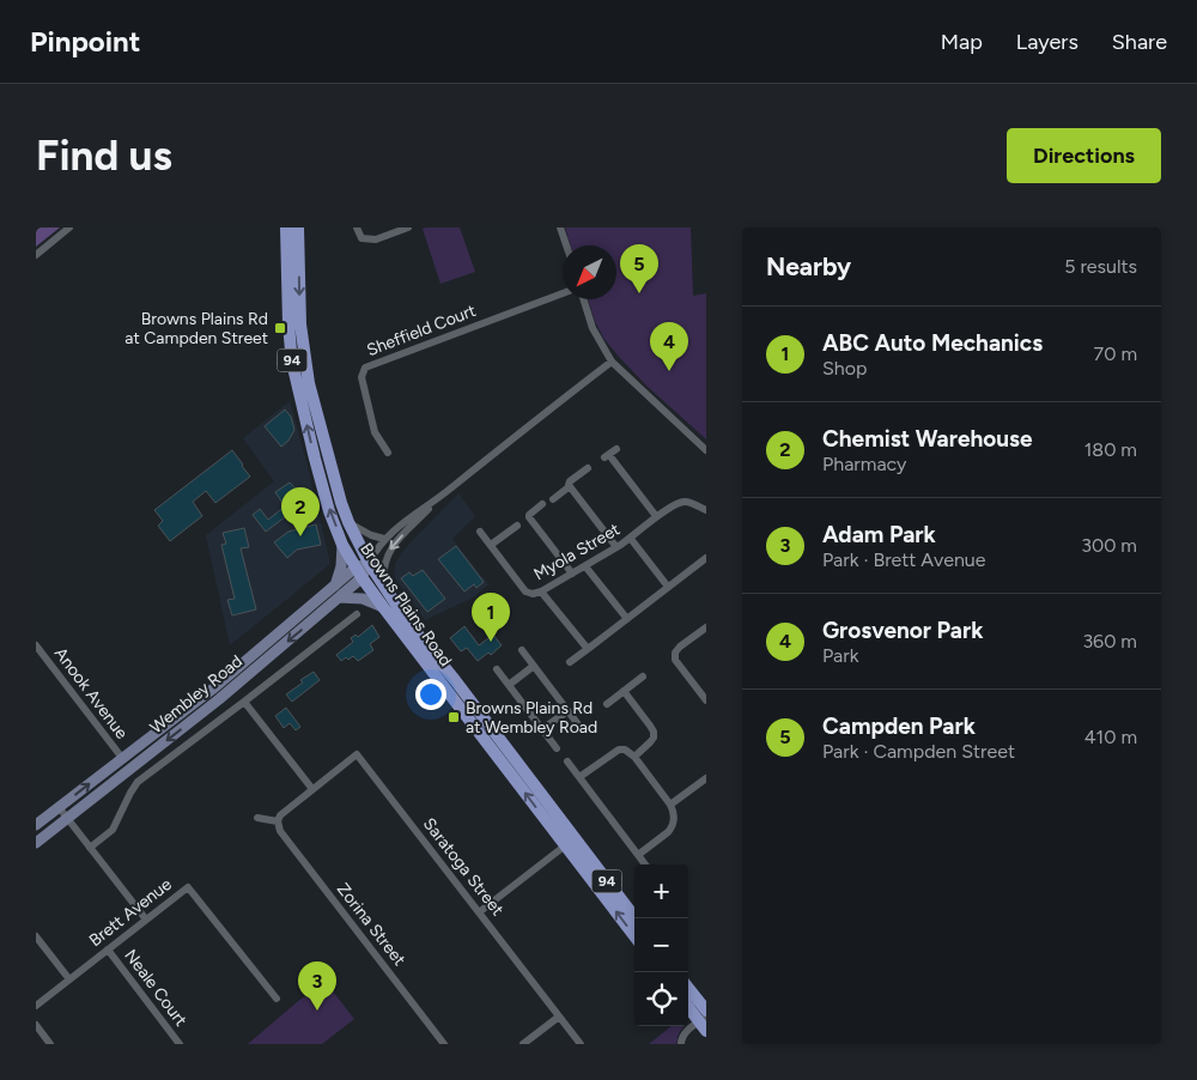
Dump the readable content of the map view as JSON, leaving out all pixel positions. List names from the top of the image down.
{
  "streets": {
    "main road": ["94", "Browns Plains Road", "Wembley Road"],
    "street": [
      "Sheffield Court",
      "Myola Street",
      "Anook Avenue",
      "Saratoga Street",
      "Brett Avenue",
      "Zorina Street",
      "Neale Court"
    ]
  },
  "crossings": [
    ["Browns Plains Road", "Wembley Road"],
    ["Anook Avenue", "Wembley Road"],
    ["Brett Avenue", "Neale Court"]
  ],
  "places": {
    "transit": ["Browns Plains Rd at Campden Street", "Browns Plains Rd at Wembley Road"]
  },
  "north": "bottom left",
  "page": {
    "header": "Pinpoint",
    "nav": ["Map", "Layers", "Share"],
    "buttons": "Directions",
    "title": "Find us",
    "heading": ["Nearby", "5 results"],
    "pins": [
      "5",
      "4",
      "2",
      "1",
      "3"
    ],
    "list": [
      {
        "mark": "1",
        "name": "ABC Auto Mechanics",
        "note": "Shop",
        "value": "70 m"
      },
      {
        "mark": "2",
        "name": "Chemist Warehouse",
        "note": "Pharmacy",
        "value": "180 m"
      },
      {
        "mark": "3",
        "name": "Adam Park",
        "note": "Park · Brett Avenue",
        "value": "300 m"
      },
      {
        "mark": "4",
        "name": "Grosvenor Park",
        "note": "Park",
        "value": "360 m"
      },
      {
        "mark": "5",
        "name": "Campden Park",
        "note": "Park · Campden Street",
        "value": "410 m"
      }
    ],
    "map_buttons": ["+", "−"]
  }
}
